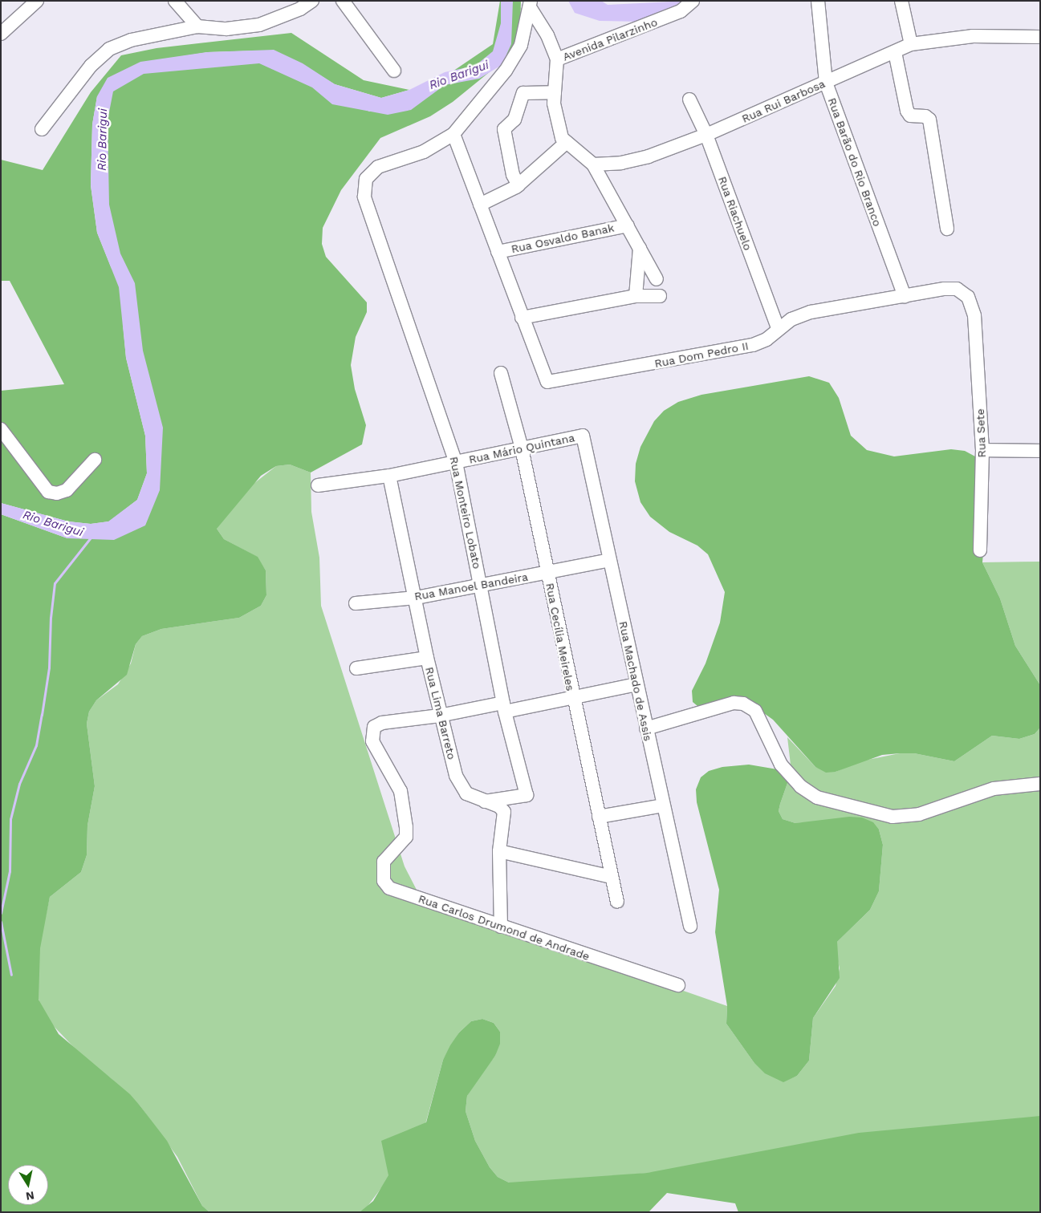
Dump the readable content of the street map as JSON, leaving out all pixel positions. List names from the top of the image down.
{
  "streets": {
    "street": [
      "Avenida Pilarzinho",
      "Rua Rui Barbosa",
      "Rua Barão do Rio Branco",
      "Rua Riachuelo",
      "Rua Osvaldo Banak",
      "Rua Dom Pedro II",
      "Rua Sete",
      "Rua Mário Quintana",
      "Rua Monteiro Lobato",
      "Rua Manoel Bandeira",
      "Rua Cecília Meireles",
      "Rua Machado de Assis",
      "Rua Lima Barreto",
      "Rua Carlos Drumond de Andrade"
    ]
  },
  "crossings": [
    ["Rua Rui Barbosa", "Rua Barão do Rio Branco"],
    ["Rua Rui Barbosa", "Rua Riachuelo"],
    ["Rua Barão do Rio Branco", "Rua Dom Pedro II"],
    ["Rua Riachuelo", "Rua Dom Pedro II"],
    ["Rua Dom Pedro II", "Rua Sete"],
    ["Rua Mário Quintana", "Rua Monteiro Lobato"],
    ["Rua Mário Quintana", "Rua Cecília Meireles"],
    ["Rua Mário Quintana", "Rua Machado de Assis"],
    ["Rua Mário Quintana", "Rua Lima Barreto"],
    ["Rua Monteiro Lobato", "Rua Manoel Bandeira"],
    ["Rua Monteiro Lobato", "Rua Lima Barreto"],
    ["Rua Manoel Bandeira", "Rua Cecília Meireles"],
    ["Rua Manoel Bandeira", "Rua Machado de Assis"],
    ["Rua Manoel Bandeira", "Rua Lima Barreto"],
    ["Rua Lima Barreto", "Rua Carlos Drumond de Andrade"]
  ],
  "water": ["Rio Barigui"],
  "north": "bottom"
}
